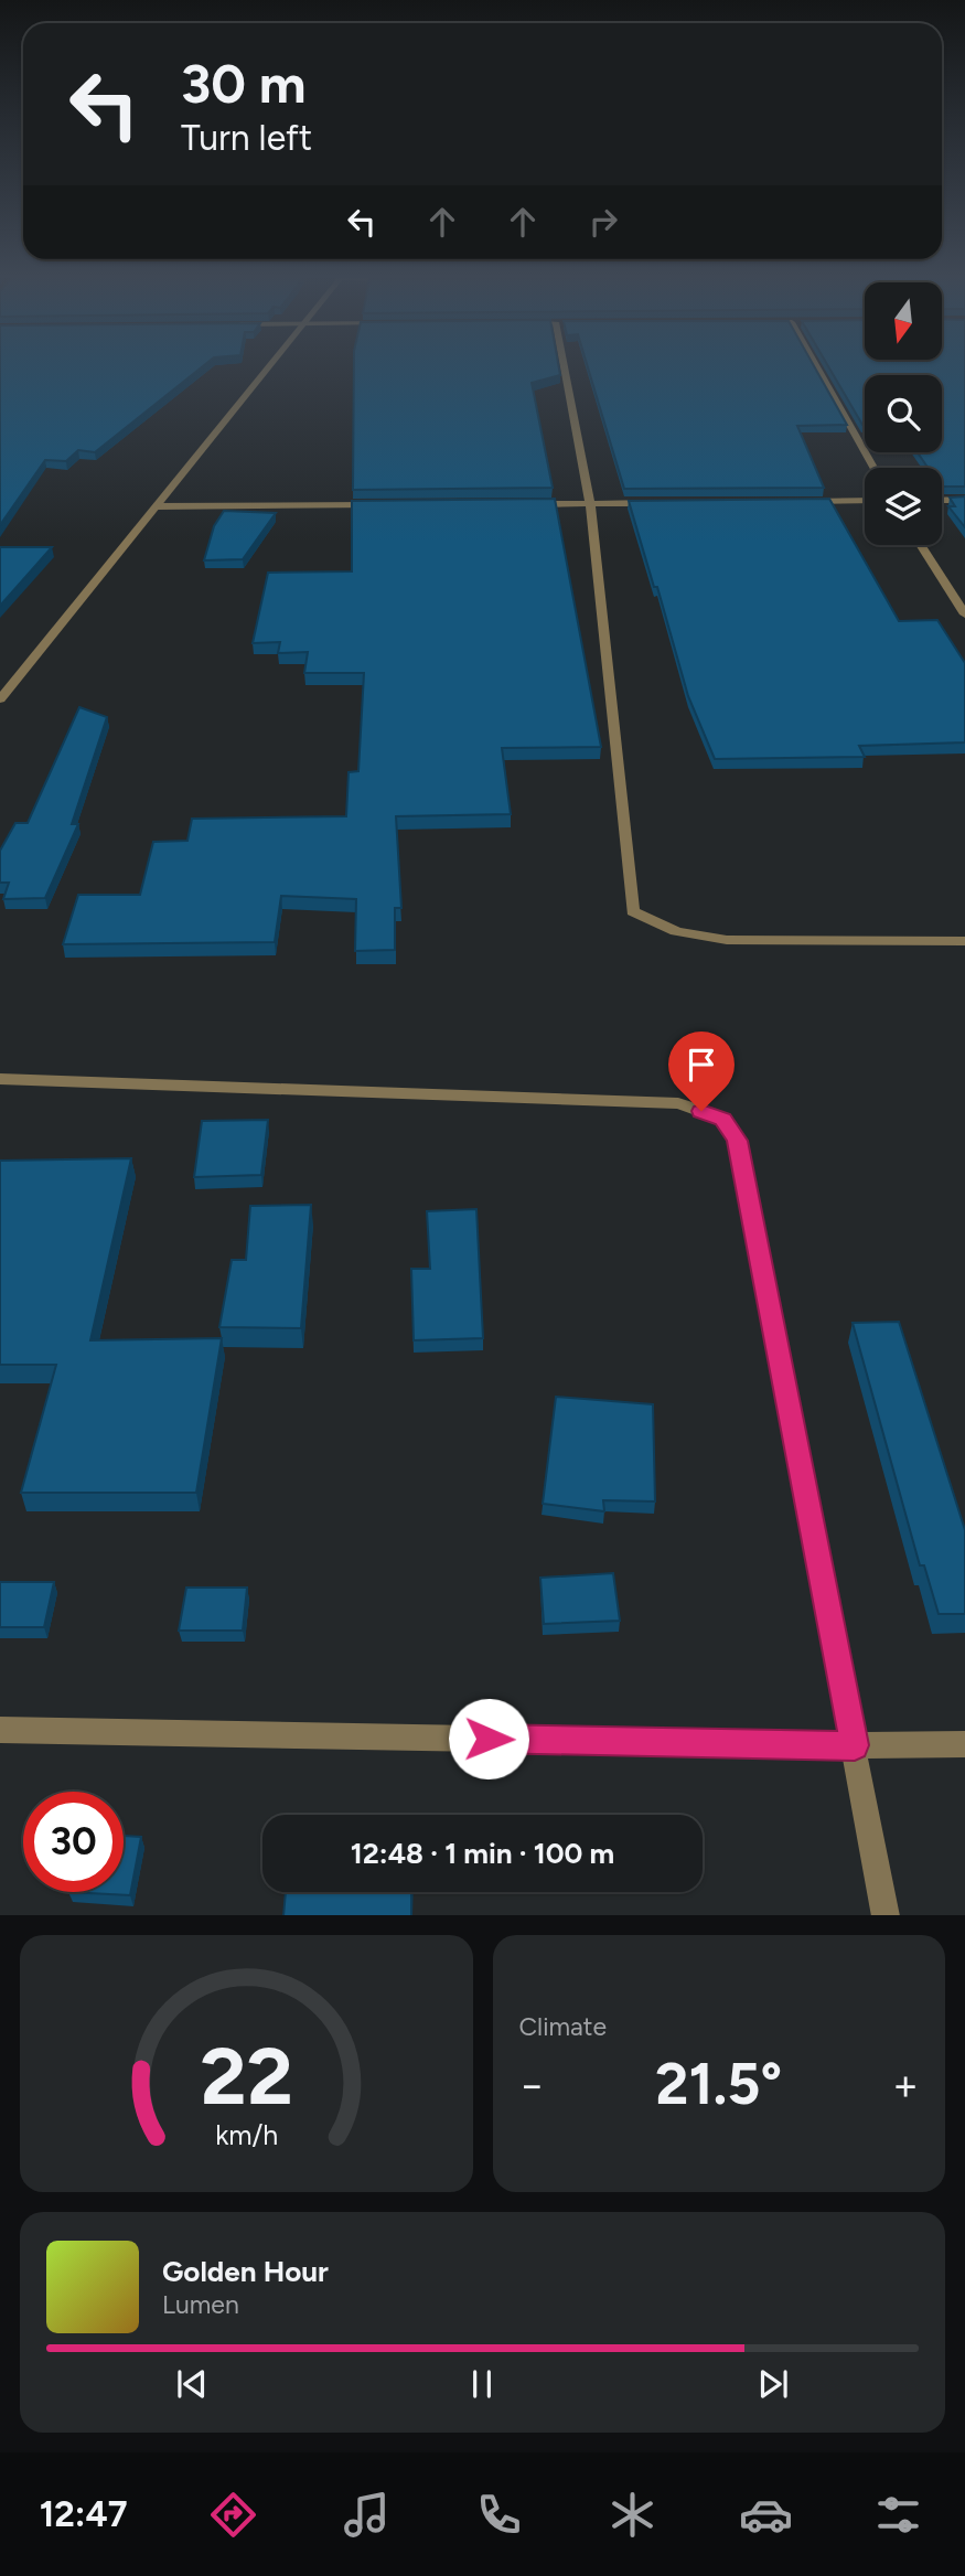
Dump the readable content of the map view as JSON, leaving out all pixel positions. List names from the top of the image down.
{
  "north": "bottom",
  "page": {
    "turn": ["30 m", "Turn left"],
    "limit": "30",
    "trip": "12:48 · 1 min · 100 m",
    "tile": "Climate",
    "heat": ["−", "21.5°", "+"],
    "song": ["Golden Hour", "Lumen"],
    "tabs": "12:47",
    "gauge": ["22", "km/h"]
  }
}
